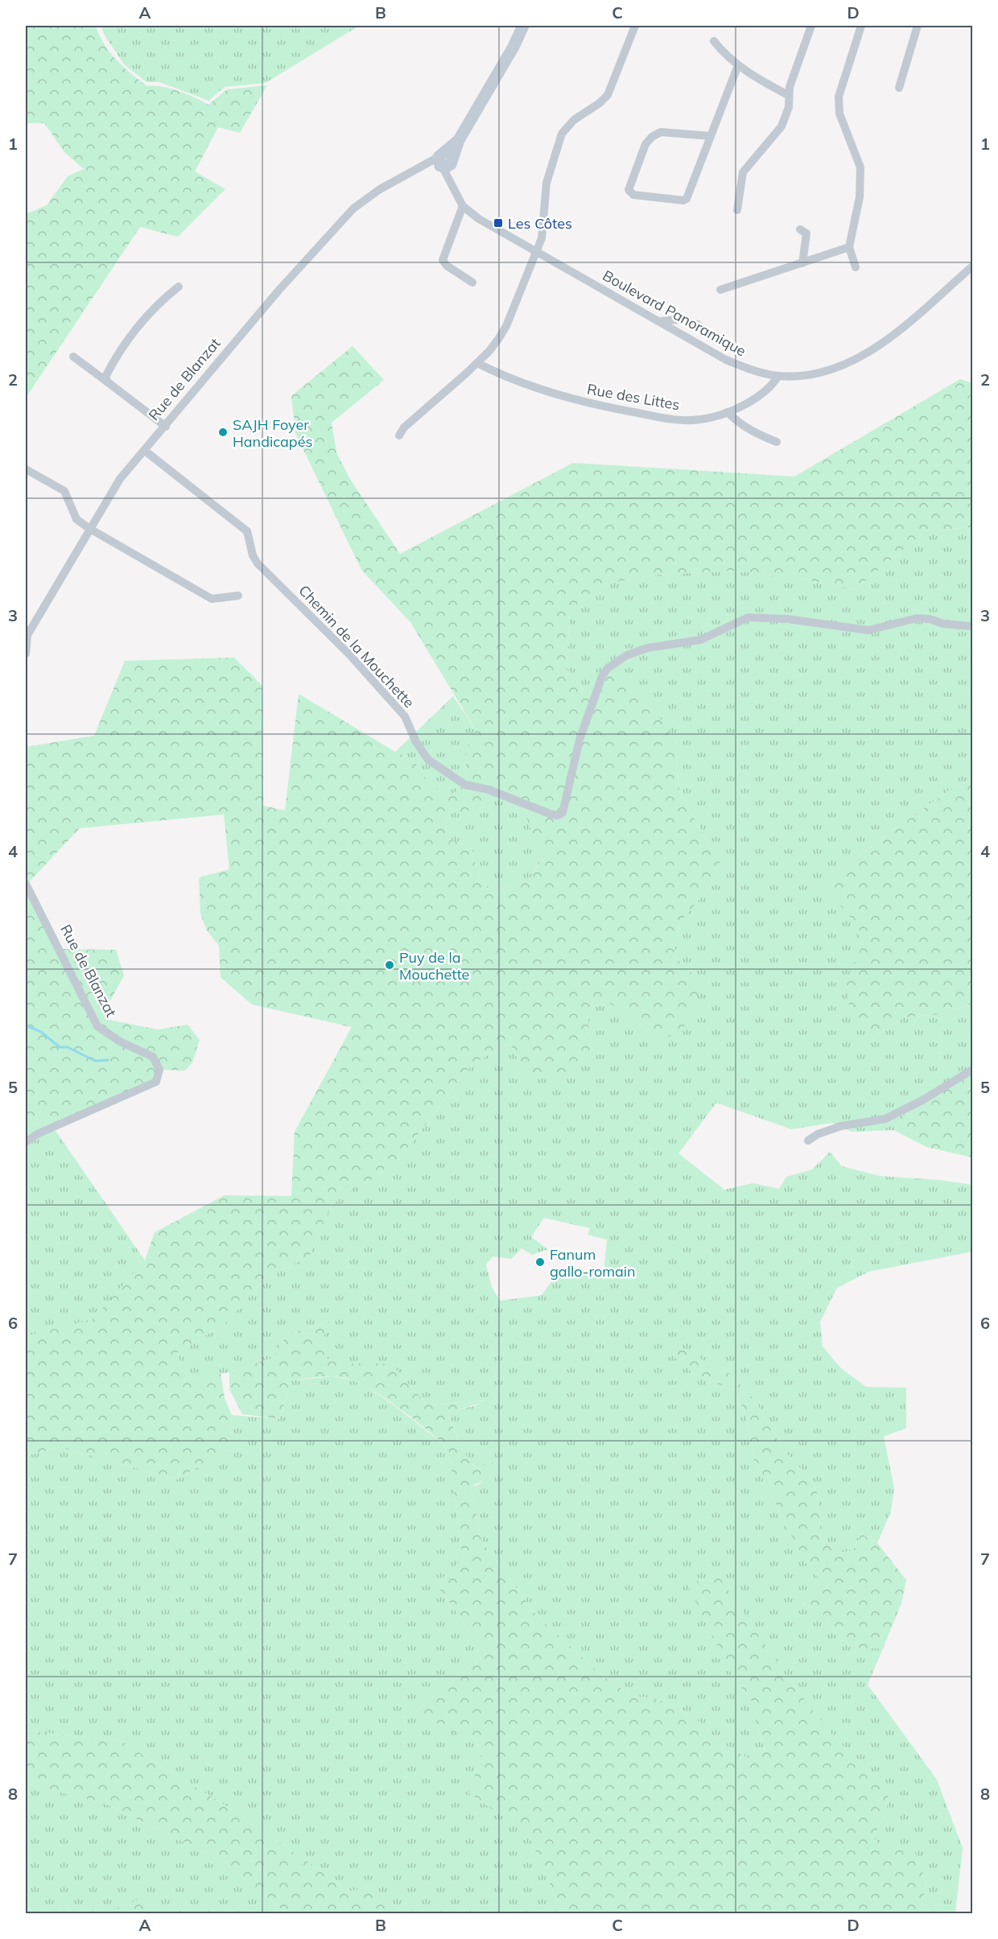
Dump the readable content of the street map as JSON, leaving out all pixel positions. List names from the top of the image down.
{
  "streets": {
    "street": [
      "Boulevard Panoramique",
      "Rue de Blanzat",
      "Rue des Littes",
      "Chemin de la Mouchette"
    ]
  },
  "crossings": [
    ["Boulevard Panoramique", "Rue des Littes"],
    ["Rue de Blanzat", "Chemin de la Mouchette"]
  ],
  "places": {
    "transit": ["Les Côtes"],
    "other": ["SAJH Foyer Handicapés", "Puy de la Mouchette", "Fanum gallo-romain"]
  },
  "grid": {
    "columns": [
      "A",
      "B",
      "C",
      "D"
    ],
    "rows": [
      "1",
      "2",
      "3",
      "4",
      "5",
      "6",
      "7",
      "8"
    ]
  }
}
